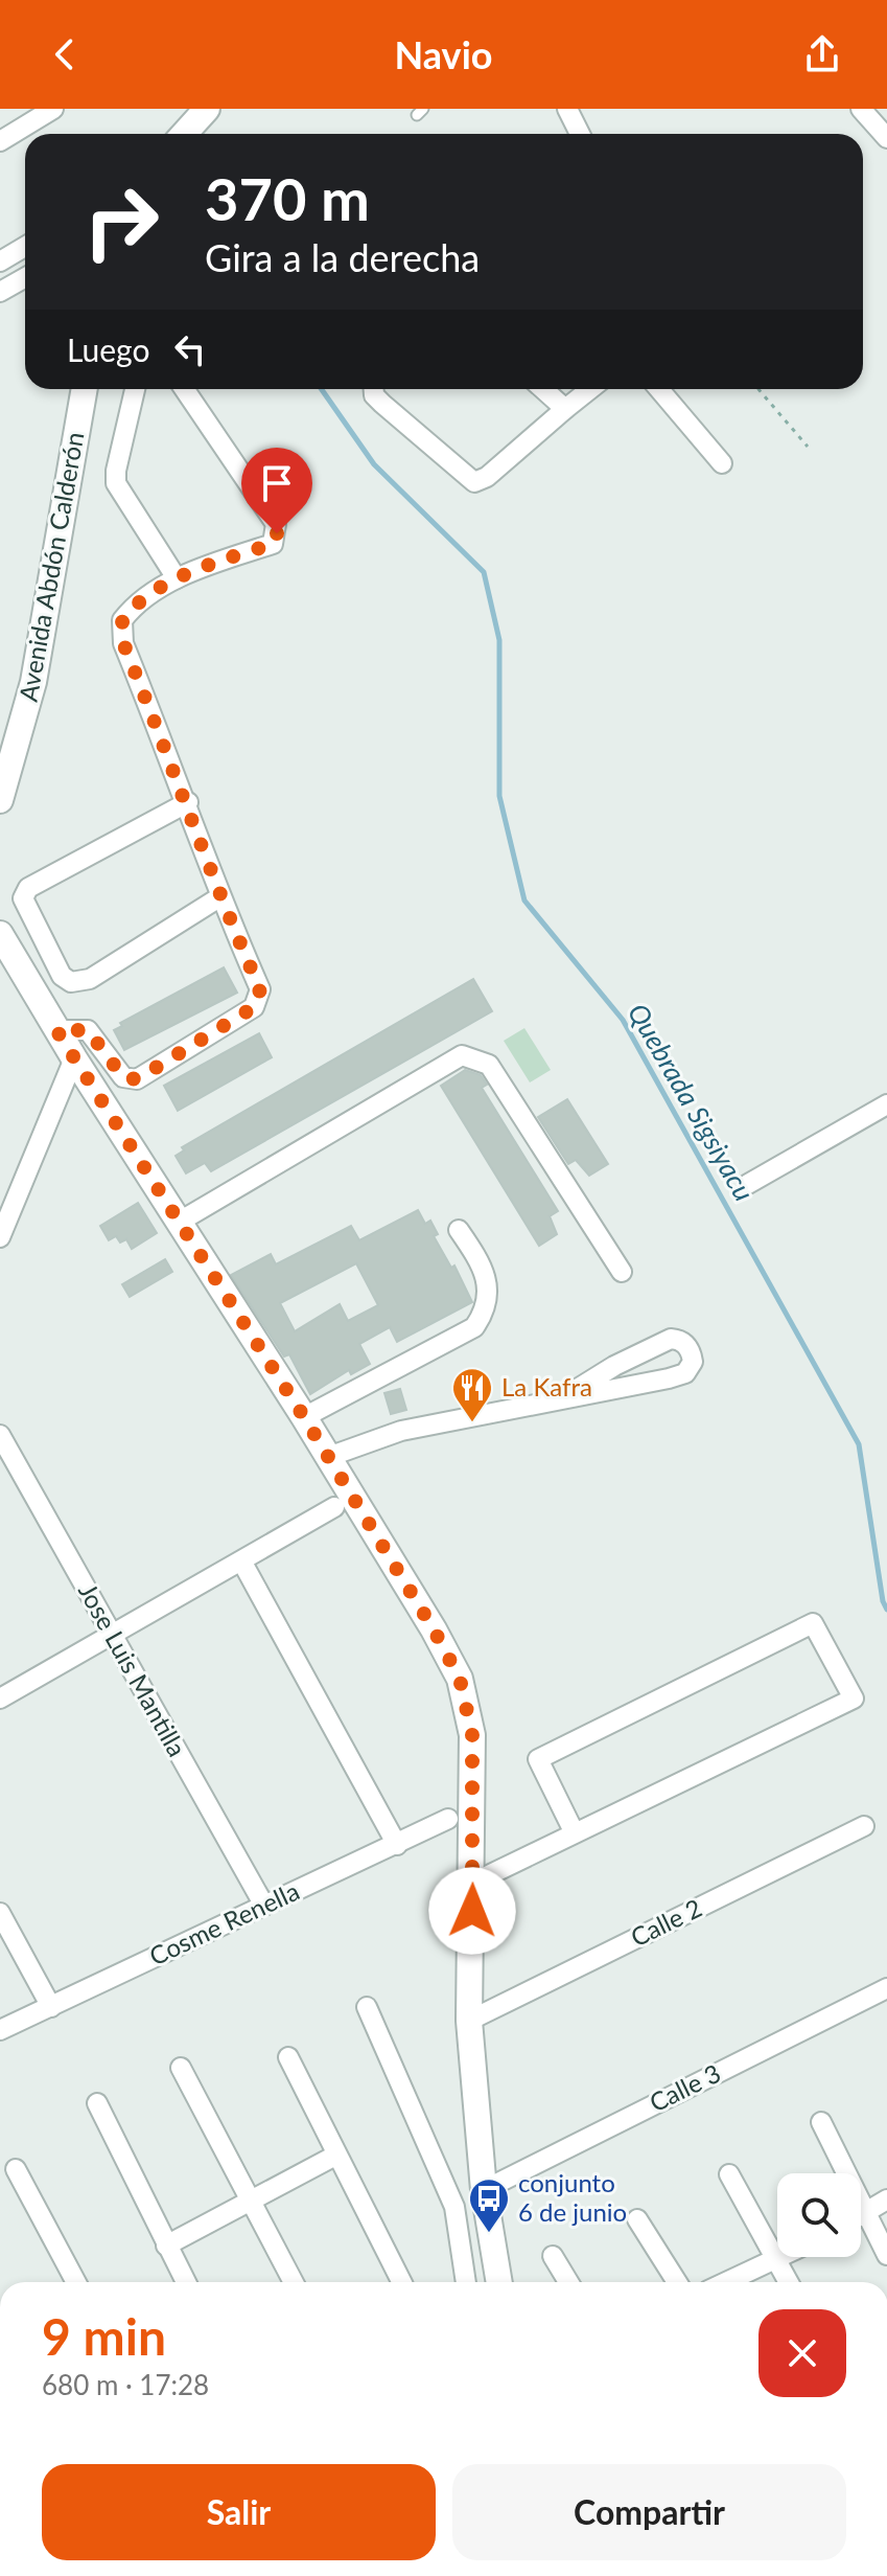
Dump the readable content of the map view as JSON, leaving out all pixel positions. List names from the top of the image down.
{
  "streets": {
    "street": [
      "Avenida Abdón Calderón",
      "Jose Luis Mantilla",
      "Calle 2",
      "Cosme Renella",
      "Calle 3"
    ]
  },
  "crossings": [
    ["Jose Luis Mantilla", "Cosme Renella"]
  ],
  "water": ["Quebrada Sigsiyacu"],
  "places": {
    "restaurant": ["La Kafra"],
    "bus stop": ["conjunto 6 de junio"]
  },
  "page": {
    "header": "Navio",
    "turn": ["370 m", "Gira a la derecha"],
    "then": "Luego",
    "heading": ["9 min", "680 m · 17:28"],
    "buttons": ["Salir", "Compartir"]
  }
}
